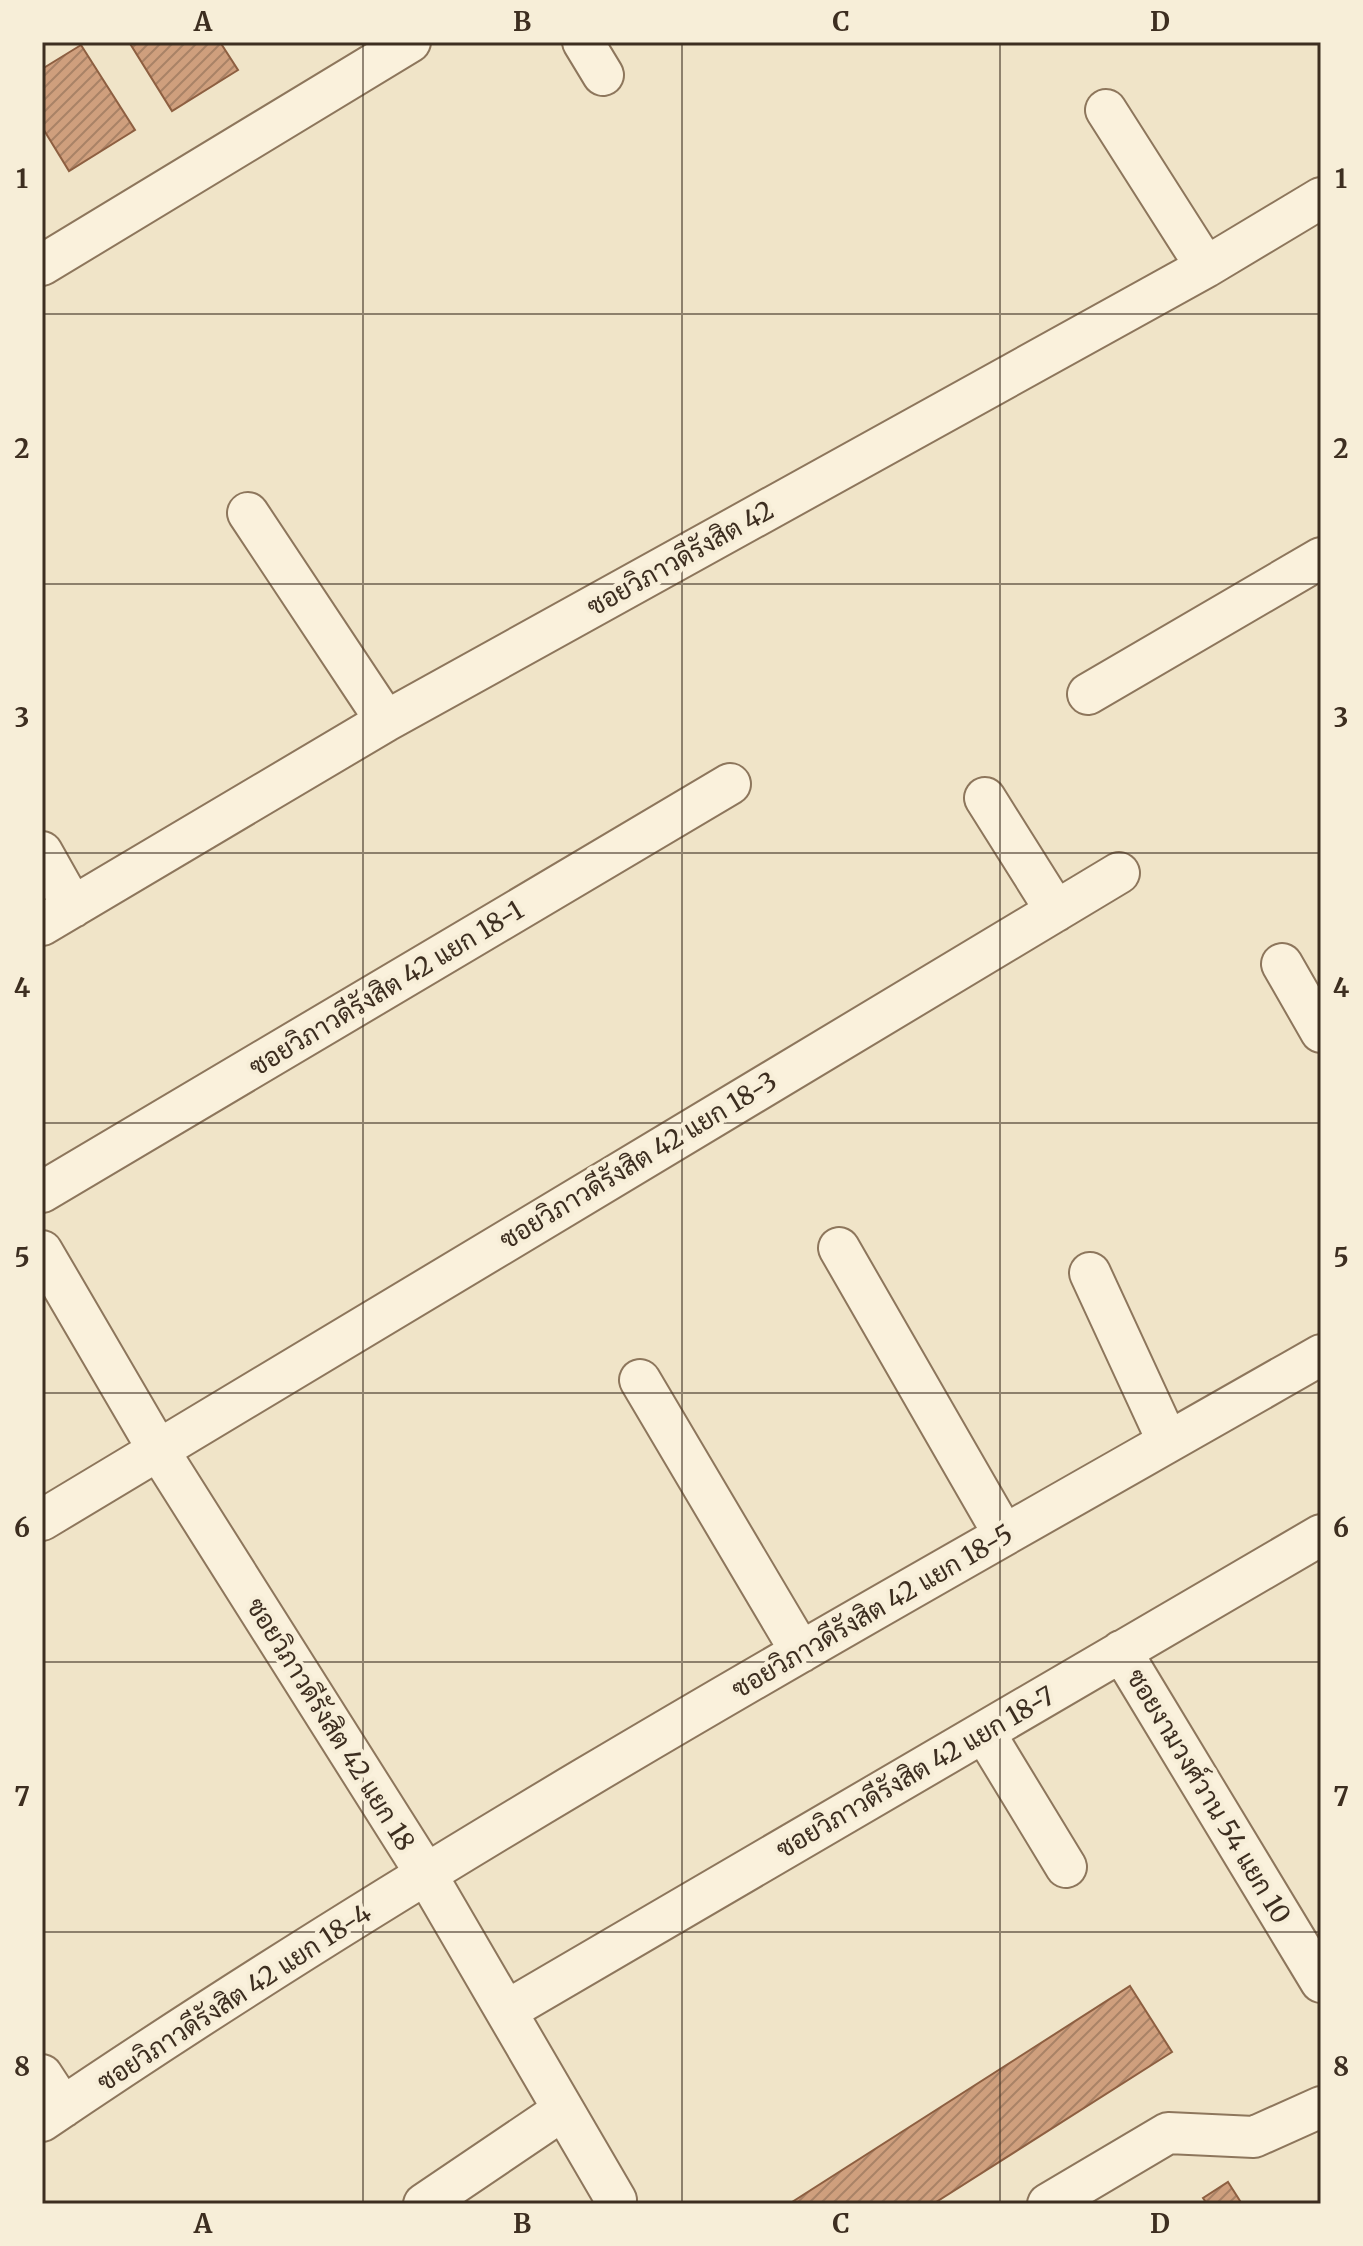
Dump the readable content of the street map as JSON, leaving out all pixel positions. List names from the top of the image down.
{
  "streets": {
    "street": [
      "ซอยวิภาวดีรังสิต 42",
      "ซอยวิภาวดีรังสิต 42 แยก 18-1",
      "ซอยวิภาวดีรังสิต 42 แยก 18-3",
      "ซอยวิภาวดีรังสิต 42 แยก 18-5",
      "ซอยวิภาวดีรังสิต 42 แยก 18",
      "ซอยวิภาวดีรังสิต 42 แยก 18-7",
      "ซอยงามวงศ์วาน 54 แยก 10",
      "ซอยวิภาวดีรังสิต 42 แยก 18-4"
    ]
  },
  "crossings": [
    ["ซอยวิภาวดีรังสิต 42 แยก 18-3", "ซอยวิภาวดีรังสิต 42 แยก 18"],
    ["ซอยวิภาวดีรังสิต 42 แยก 18-5", "ซอยวิภาวดีรังสิต 42 แยก 18"],
    ["ซอยวิภาวดีรังสิต 42 แยก 18-5", "ซอยวิภาวดีรังสิต 42 แยก 18-4"],
    ["ซอยวิภาวดีรังสิต 42 แยก 18", "ซอยวิภาวดีรังสิต 42 แยก 18-7"],
    ["ซอยวิภาวดีรังสิต 42 แยก 18", "ซอยวิภาวดีรังสิต 42 แยก 18-4"],
    ["ซอยวิภาวดีรังสิต 42 แยก 18-7", "ซอยงามวงศ์วาน 54 แยก 10"]
  ],
  "grid": {
    "columns": [
      "A",
      "B",
      "C",
      "D"
    ],
    "rows": [
      "1",
      "2",
      "3",
      "4",
      "5",
      "6",
      "7",
      "8"
    ]
  }
}
